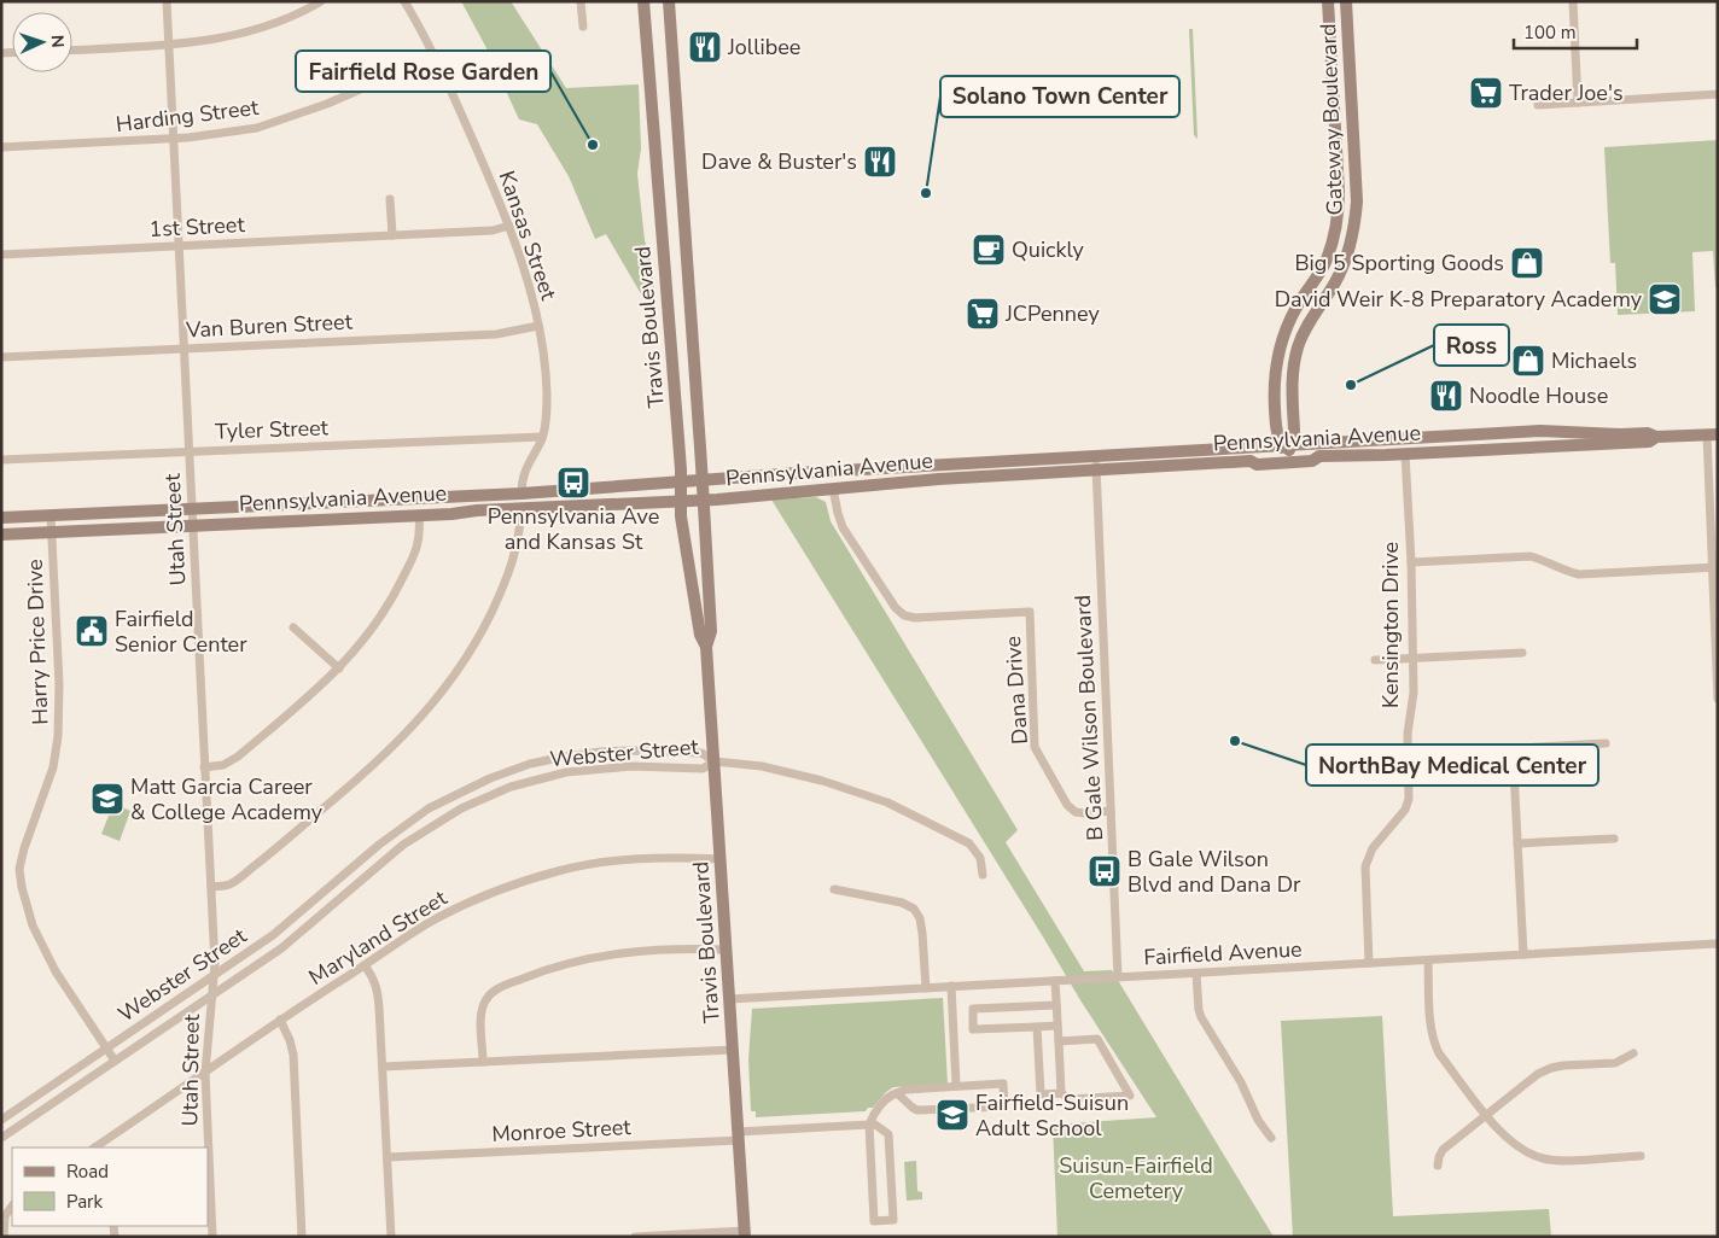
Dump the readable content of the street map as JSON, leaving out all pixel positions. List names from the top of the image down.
{
  "streets": {
    "main road": ["Gateway Boulevard", "Travis Boulevard", "Pennsylvania Avenue"],
    "street": [
      "Harding Street",
      "1st Street",
      "Kansas Street",
      "Van Buren Street",
      "Tyler Street",
      "Utah Street",
      "Kensington Drive",
      "Harry Price Drive",
      "Dana Drive",
      "B Gale Wilson Boulevard",
      "Webster Street",
      "Maryland Street",
      "Fairfield Avenue",
      "Monroe Street"
    ]
  },
  "crossings": [
    ["Harding Street", "Kansas Street"],
    ["Harding Street", "Utah Street"],
    ["Gateway Boulevard", "Pennsylvania Avenue"],
    ["1st Street", "Kansas Street"],
    ["1st Street", "Utah Street"],
    ["Kansas Street", "Van Buren Street"],
    ["Kansas Street", "Tyler Street"],
    ["Kansas Street", "Pennsylvania Avenue"],
    ["Van Buren Street", "Utah Street"],
    ["Travis Boulevard", "Pennsylvania Avenue"],
    ["Travis Boulevard", "Webster Street"],
    ["Travis Boulevard", "Maryland Street"],
    ["Travis Boulevard", "Fairfield Avenue"],
    ["Travis Boulevard", "Monroe Street"],
    ["Tyler Street", "Utah Street"],
    ["Pennsylvania Avenue", "Utah Street"],
    ["Pennsylvania Avenue", "Kensington Drive"],
    ["Pennsylvania Avenue", "Harry Price Drive"],
    ["Pennsylvania Avenue", "Dana Drive"],
    ["Pennsylvania Avenue", "B Gale Wilson Boulevard"],
    ["Utah Street", "Webster Street"],
    ["Utah Street", "Maryland Street"],
    ["Kensington Drive", "Fairfield Avenue"],
    ["Harry Price Drive", "Webster Street"],
    ["Dana Drive", "B Gale Wilson Boulevard"],
    ["B Gale Wilson Boulevard", "Fairfield Avenue"]
  ],
  "parks": ["Suisun-Fairfield Cemetery"],
  "places": {
    "restaurant": ["Jollibee", "Dave & Buster's", "Noodle House"],
    "supermarket": ["Trader Joe's", "JCPenney"],
    "other": [
      "Fairfield Rose Garden",
      "Solano Town Center",
      "Ross",
      "NorthBay Medical Center"
    ],
    "cafe": ["Quickly"],
    "shop": ["Big 5 Sporting Goods", "Michaels"],
    "school or university": ["David Weir K-8 Preparatory Academy", "Matt Garcia Career & College Academy", "Fairfield-Suisun Adult School"],
    "bus stop": ["Pennsylvania Ave and Kansas St", "B Gale Wilson Blvd and Dana Dr"],
    "public building": ["Fairfield Senior Center"]
  },
  "legend": ["Road", "Park"],
  "scale_bar": "100 m",
  "north": "right"
}
